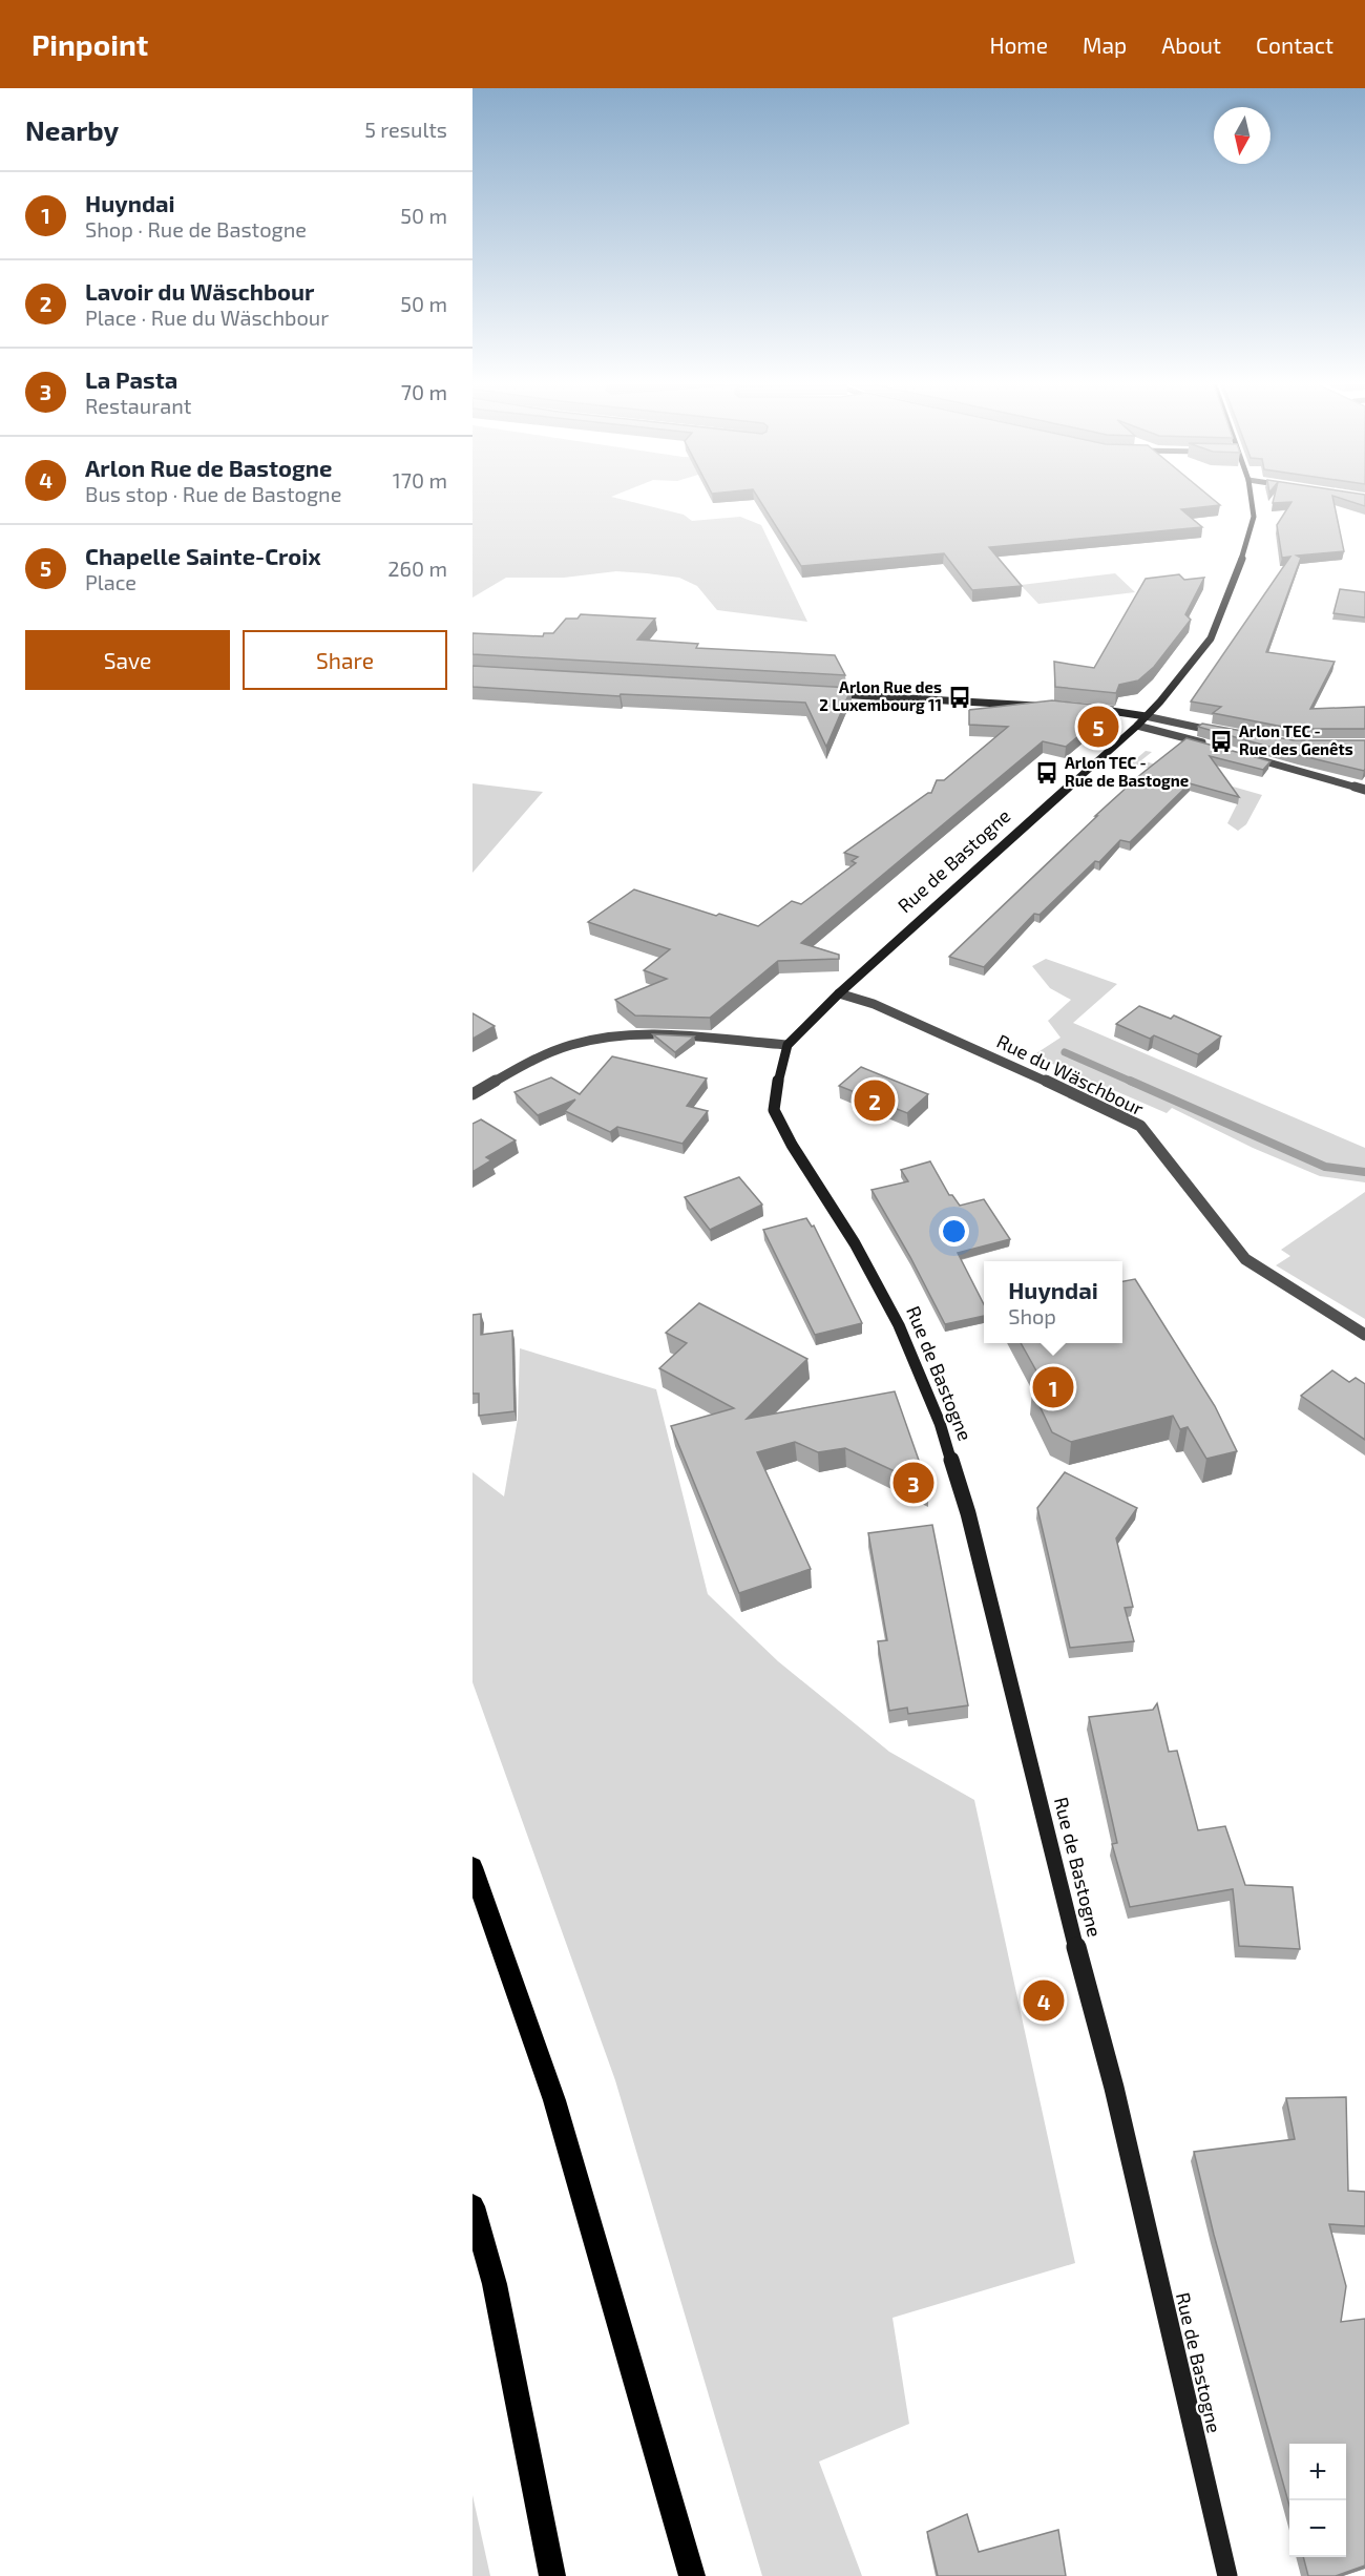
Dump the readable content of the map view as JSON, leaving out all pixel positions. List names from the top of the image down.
{
  "streets": {
    "main road": ["Rue de Bastogne"],
    "street": ["Rue du Wäschbour"]
  },
  "crossings": [
    ["Rue de Bastogne", "Rue du Wäschbour"]
  ],
  "places": {
    "bus stop": ["Arlon Rue des 2 Luxembourg 11", "Arlon TEC - Rue des Genêts", "Arlon TEC - Rue de Bastogne"]
  },
  "north": "bottom",
  "page": {
    "header": "Pinpoint",
    "nav": [
      "Home",
      "Map",
      "About",
      "Contact"
    ],
    "heading": ["Nearby", "5 results"],
    "list": [
      {
        "mark": "1",
        "name": "Huyndai",
        "note": "Shop · Rue de Bastogne",
        "value": "50 m"
      },
      {
        "mark": "2",
        "name": "Lavoir du Wäschbour",
        "note": "Place · Rue du Wäschbour",
        "value": "50 m"
      },
      {
        "mark": "3",
        "name": "La Pasta",
        "note": "Restaurant",
        "value": "70 m"
      },
      {
        "mark": "4",
        "name": "Arlon Rue de Bastogne",
        "note": "Bus stop · Rue de Bastogne",
        "value": "170 m"
      },
      {
        "mark": "5",
        "name": "Chapelle Sainte-Croix",
        "note": "Place",
        "value": "260 m"
      }
    ],
    "buttons": ["Save", "Share"],
    "pins": [
      "5",
      "2",
      "1",
      "3",
      "4"
    ],
    "popup": ["Huyndai", "Shop"],
    "map_buttons": ["+", "−"]
  }
}
